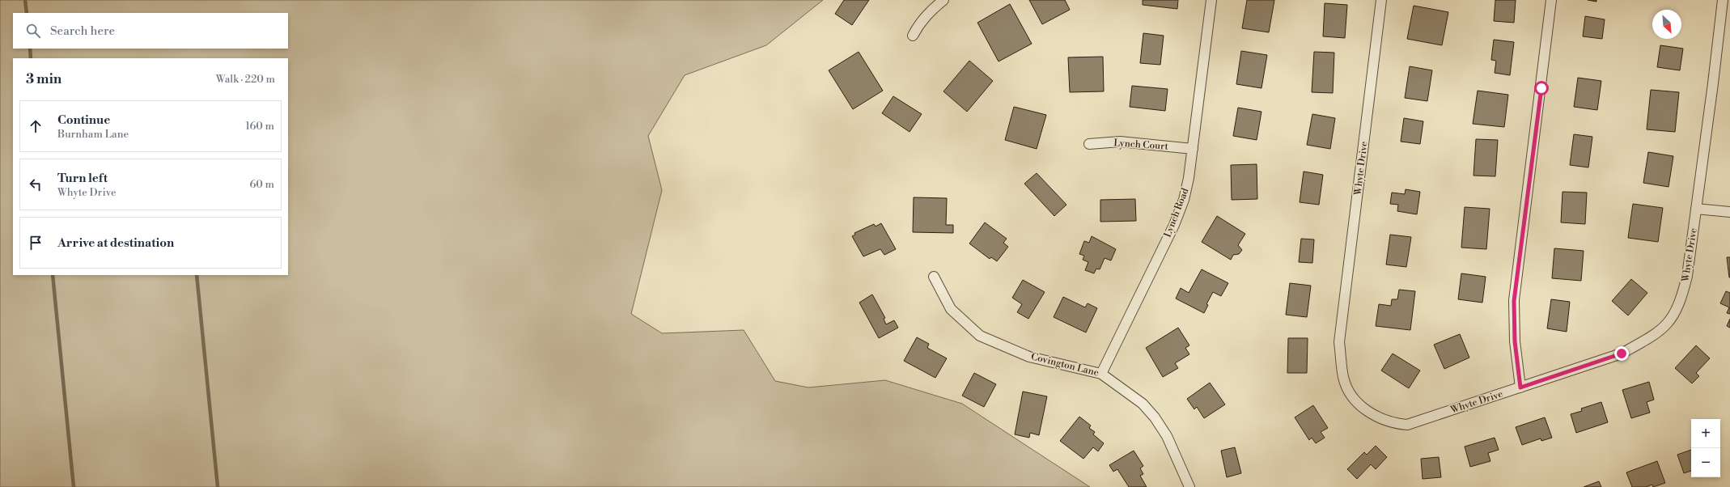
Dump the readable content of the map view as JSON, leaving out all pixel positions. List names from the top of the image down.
{
  "streets": {
    "street": [
      "Lynch Court",
      "Whyte Drive",
      "Lynch Road",
      "Covington Lane"
    ]
  },
  "crossings": [
    ["Lynch Court", "Lynch Road"],
    ["Lynch Road", "Covington Lane"]
  ],
  "north": "bottom right",
  "page": {
    "search": "Search here",
    "heading": ["3 min", "Walk · 220 m"],
    "list": [
      ["Continue", "Burnham Lane", "160 m"],
      ["Turn left", "Whyte Drive", "60 m"],
      "Arrive at destination"
    ],
    "map_buttons": ["+", "−"]
  }
}
